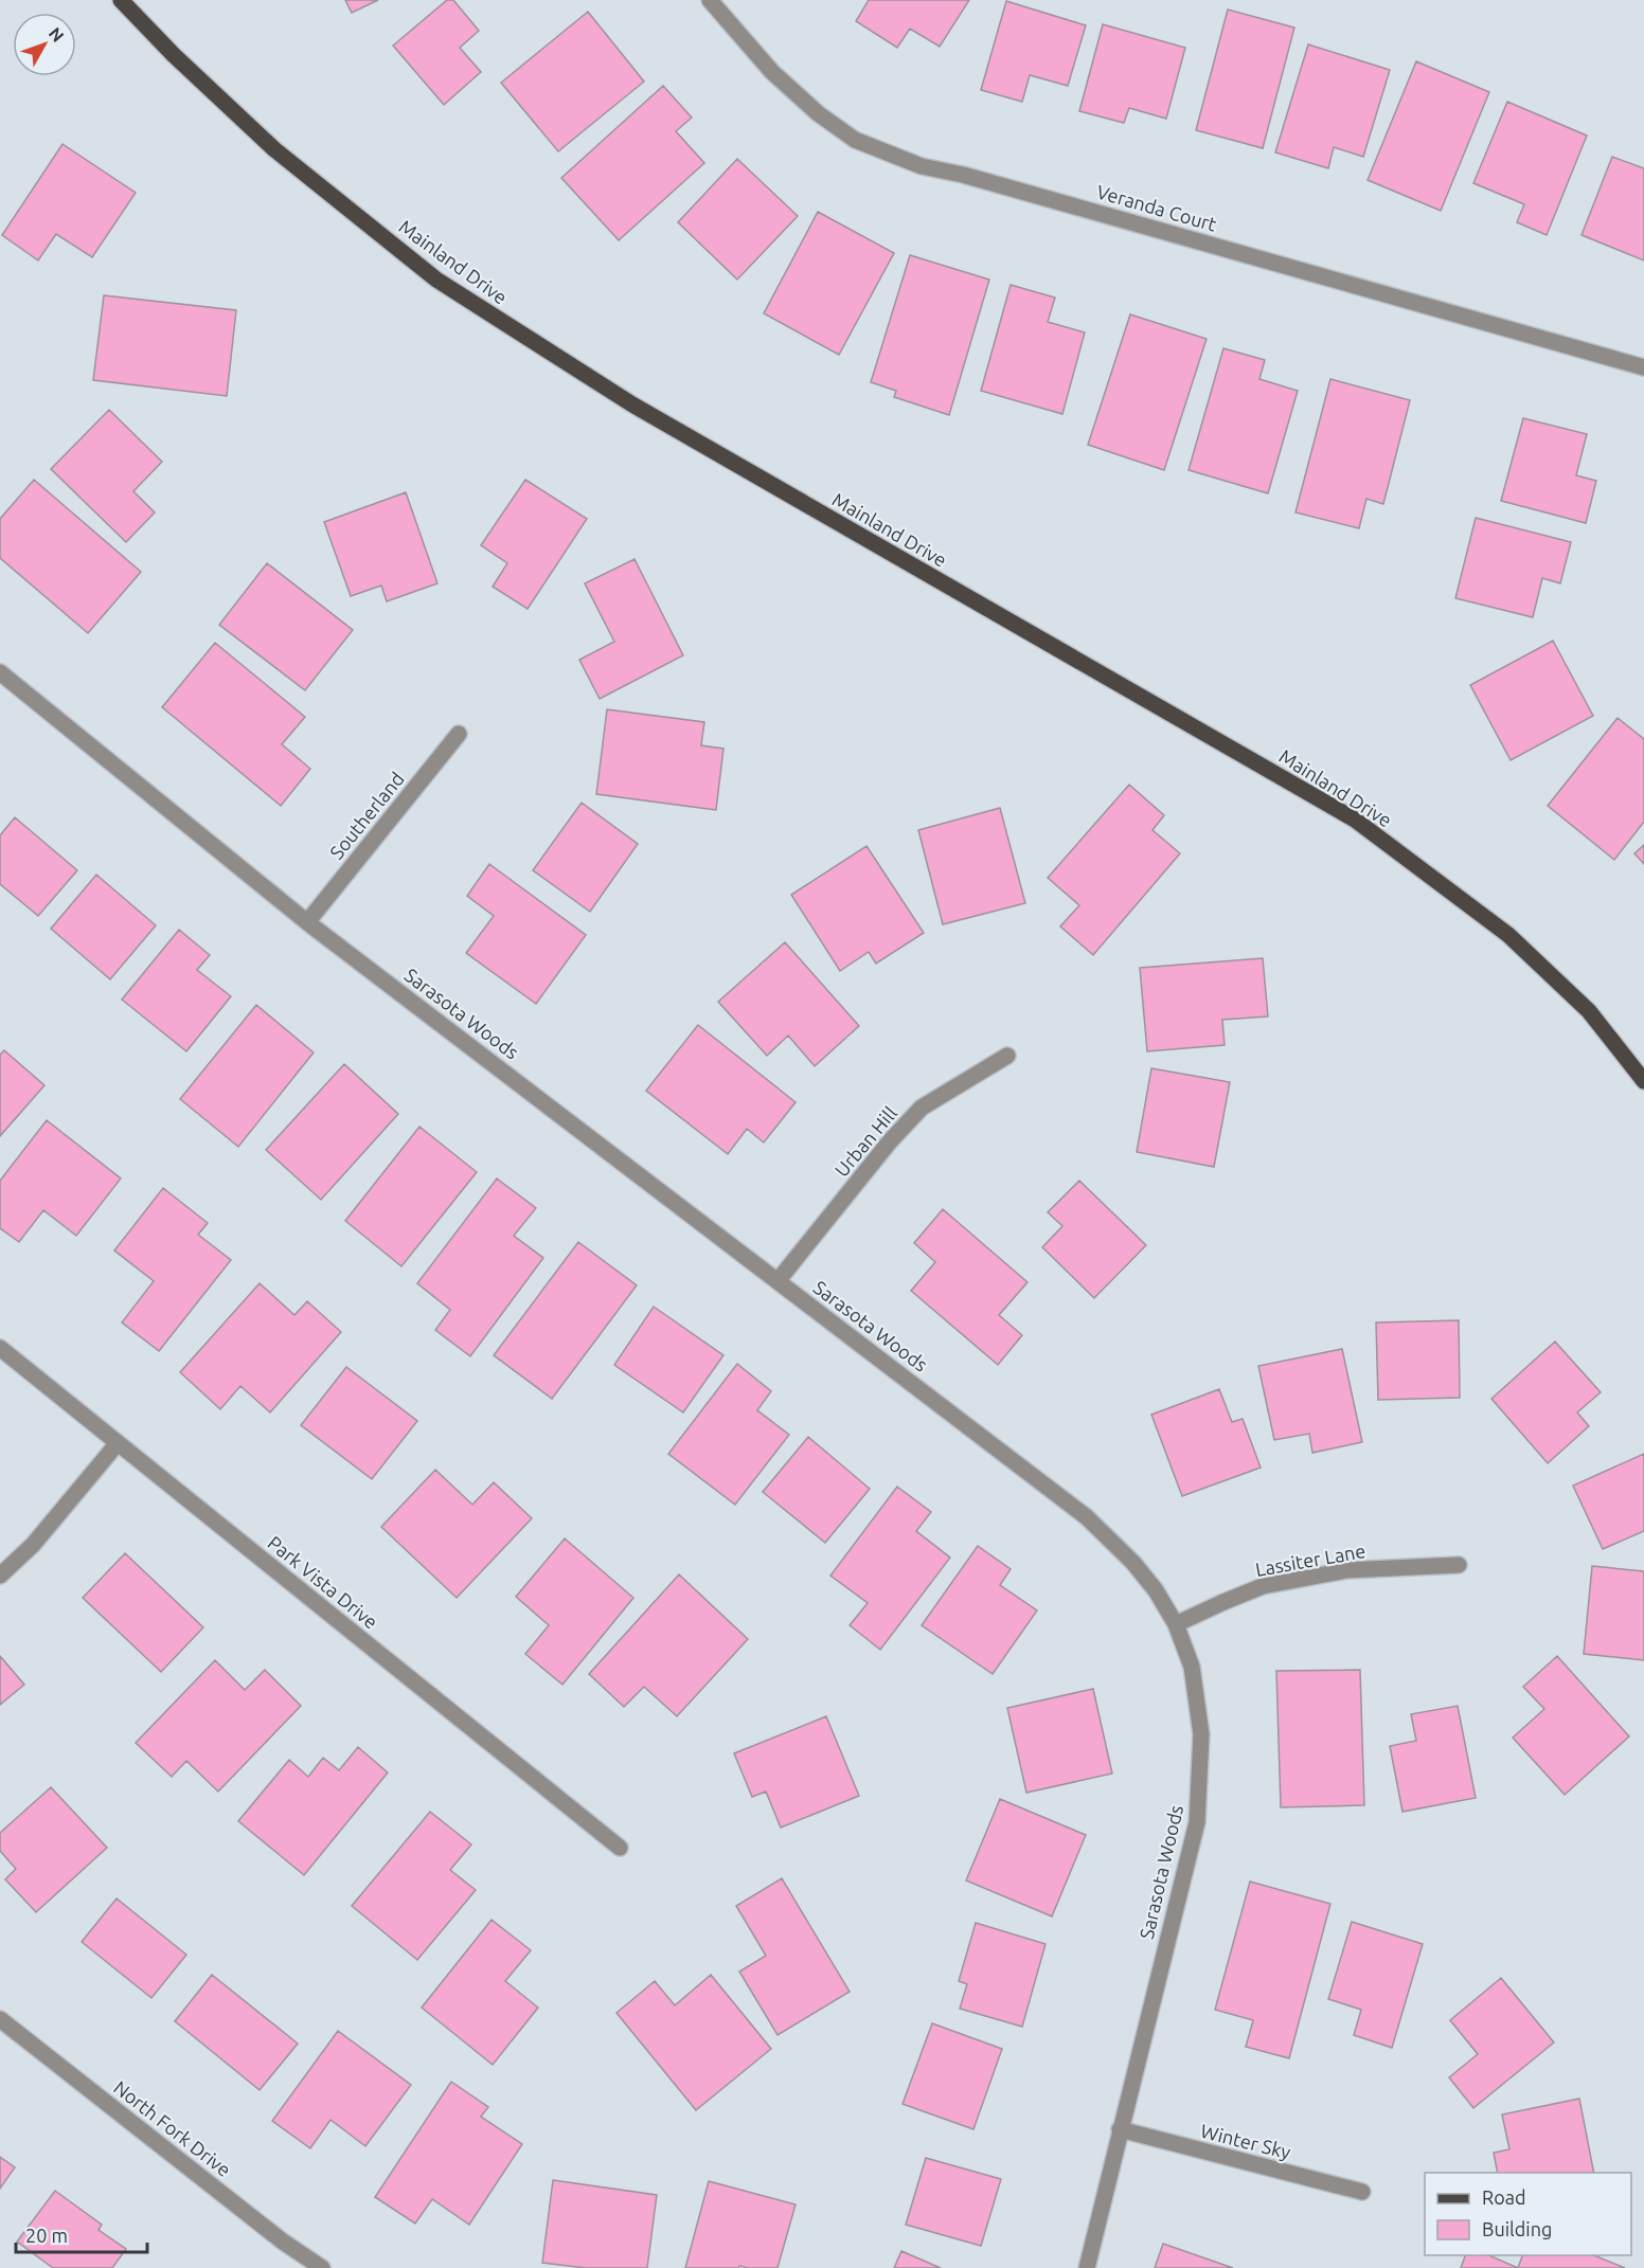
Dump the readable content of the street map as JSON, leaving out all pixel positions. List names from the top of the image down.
{
  "streets": {
    "main road": ["Mainland Drive"],
    "street": [
      "Veranda Court",
      "Southerland",
      "Sarasota Woods",
      "Urban Hill",
      "Lassiter Lane",
      "Park Vista Drive",
      "North Fork Drive",
      "Winter Sky"
    ]
  },
  "crossings": [
    ["Southerland", "Sarasota Woods"],
    ["Sarasota Woods", "Urban Hill"],
    ["Sarasota Woods", "Lassiter Lane"],
    ["Sarasota Woods", "Winter Sky"]
  ],
  "legend": ["Road", "Building"],
  "scale_bar": "20 m",
  "north": "top right"
}
